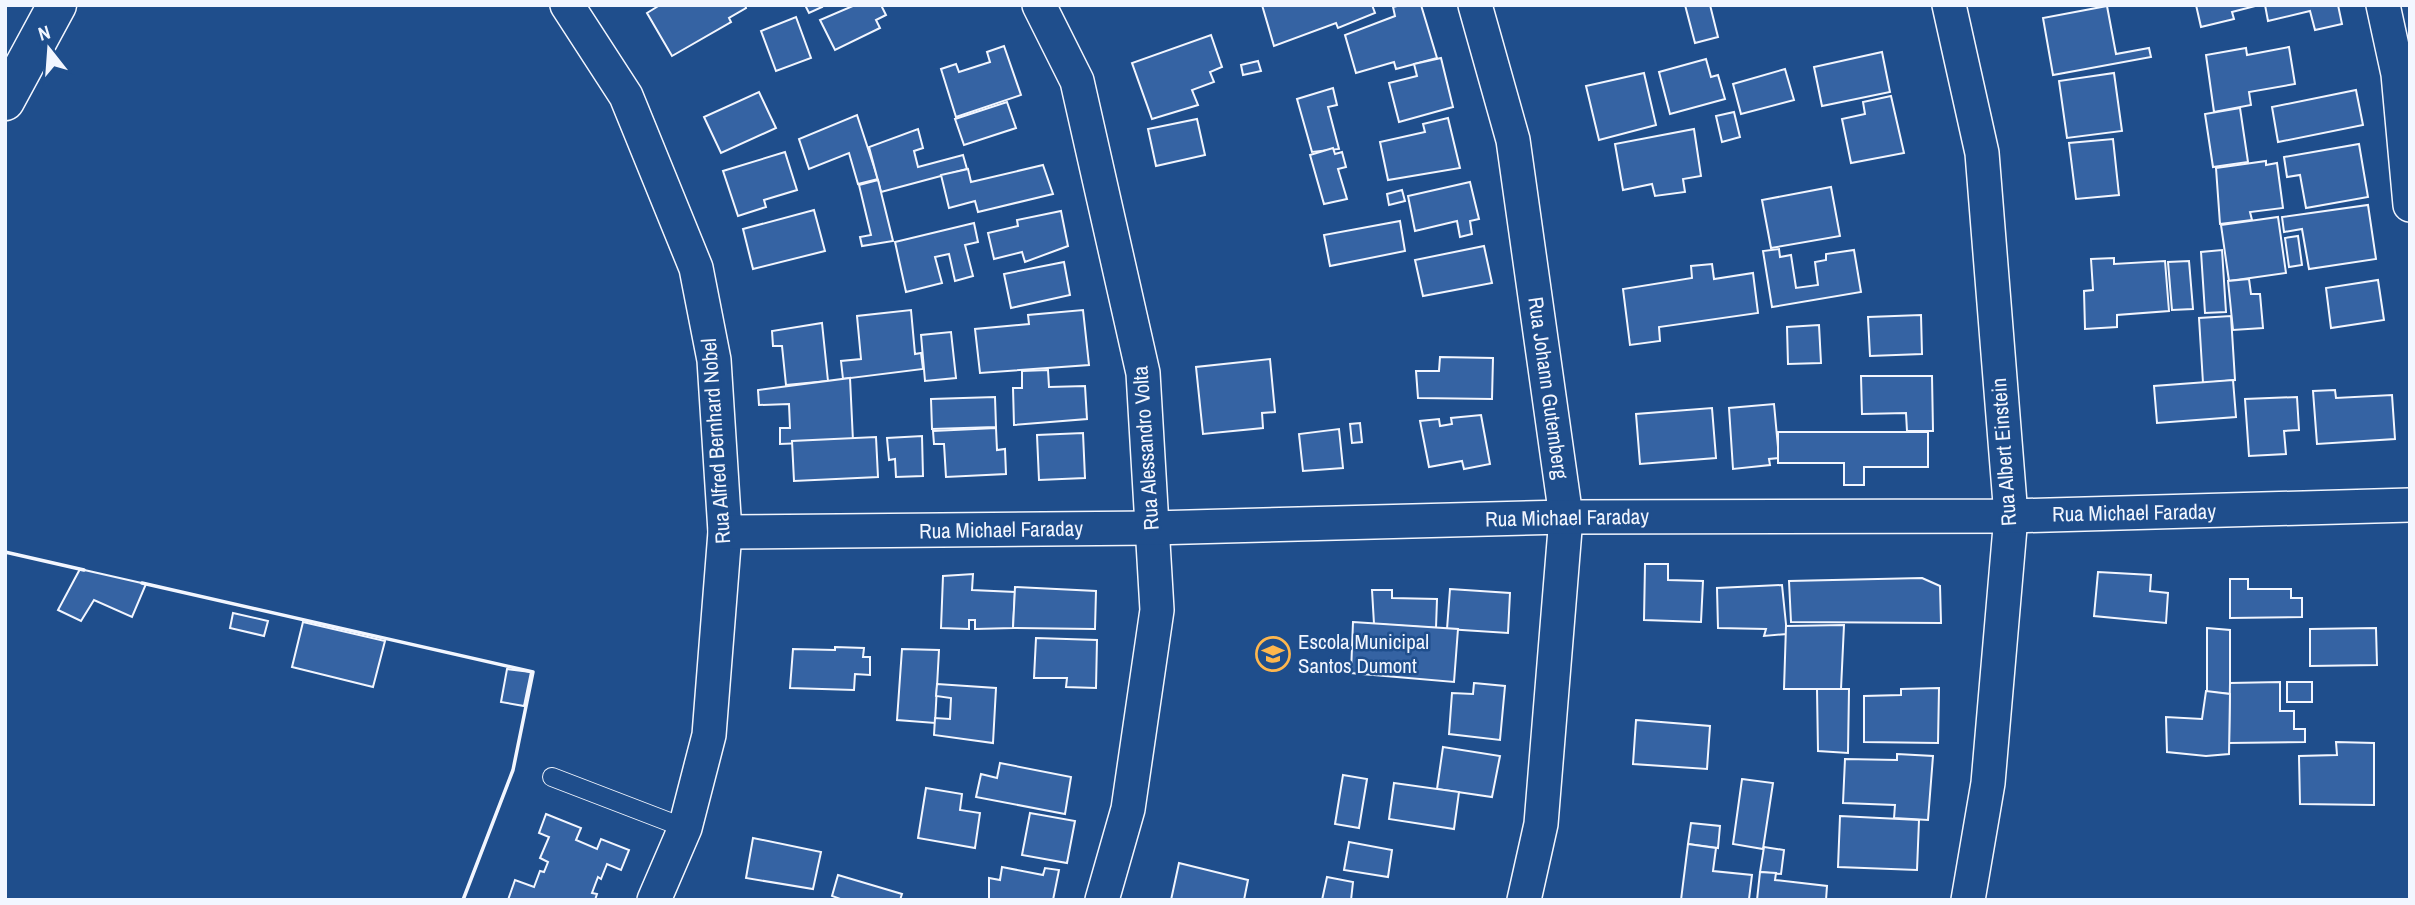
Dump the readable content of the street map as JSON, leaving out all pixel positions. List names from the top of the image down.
{
  "streets": {
    "street": [
      "Rua Johann Gutemberg",
      "Rua Alfred Bernhard Nobel",
      "Rua Alessandro Volta",
      "Rua Albert Einstein",
      "Rua Michael Faraday"
    ]
  },
  "crossings": [
    ["Rua Johann Gutemberg", "Rua Michael Faraday"],
    ["Rua Alfred Bernhard Nobel", "Rua Michael Faraday"],
    ["Rua Alessandro Volta", "Rua Michael Faraday"],
    ["Rua Albert Einstein", "Rua Michael Faraday"]
  ],
  "places": {
    "school or university": ["Escola Municipal Santos Dumont"]
  },
  "north": "top"
}
